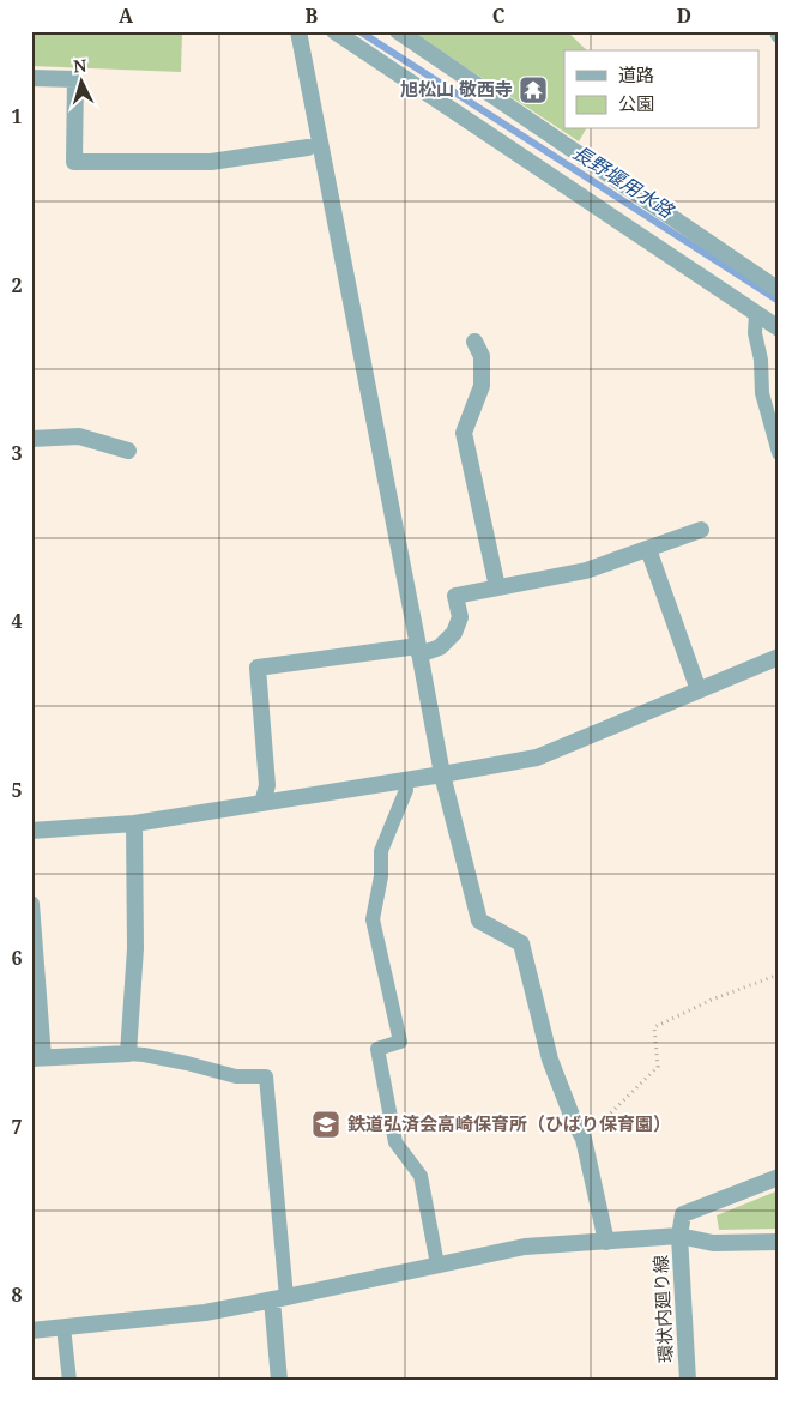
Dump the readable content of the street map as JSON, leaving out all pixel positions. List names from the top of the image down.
{
  "streets": {
    "street": ["環状内廻り線"]
  },
  "water": ["長野堰用水路"],
  "places": {
    "temple": ["旭松山 敬西寺"],
    "school or university": ["鉄道弘済会高崎保育所（ひばり保育園）"]
  },
  "legend": ["道路", "公園"],
  "north": "top",
  "grid": {
    "columns": [
      "A",
      "B",
      "C",
      "D"
    ],
    "rows": [
      "1",
      "2",
      "3",
      "4",
      "5",
      "6",
      "7",
      "8"
    ]
  }
}
